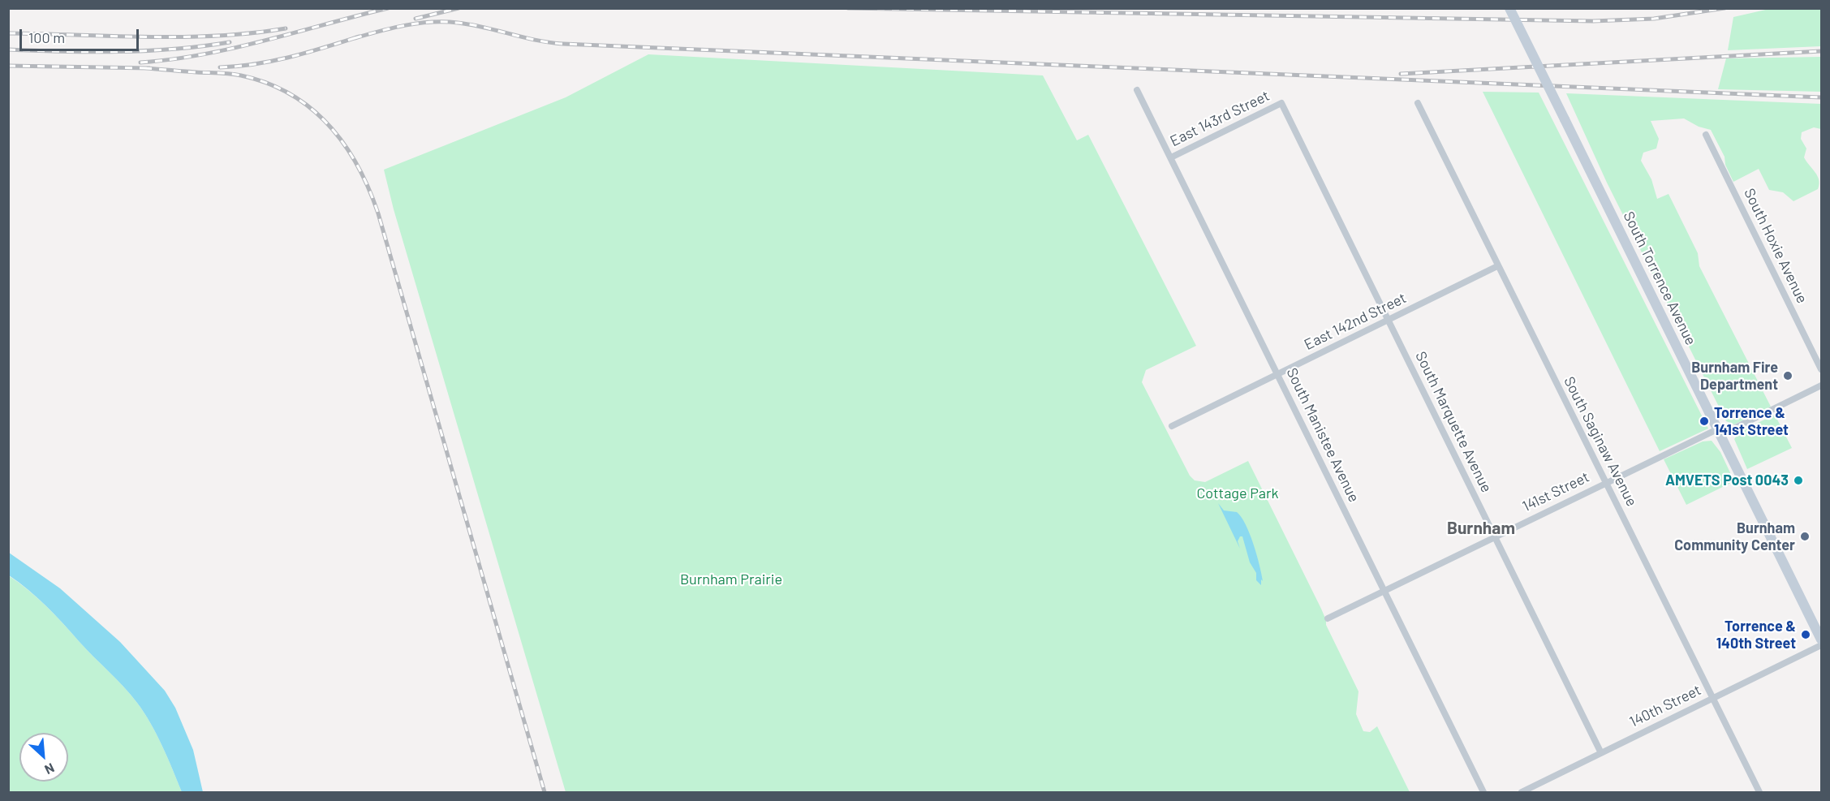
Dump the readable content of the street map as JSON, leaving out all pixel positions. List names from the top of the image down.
{
  "streets": {
    "main road": ["South Torrence Avenue"],
    "street": [
      "East 143rd Street",
      "South Hoxie Avenue",
      "East 142nd Street",
      "South Marquette Avenue",
      "South Manistee Avenue",
      "South Saginaw Avenue",
      "141st Street",
      "140th Street"
    ]
  },
  "crossings": [
    ["East 143rd Street", "South Marquette Avenue"],
    ["East 143rd Street", "South Manistee Avenue"],
    ["South Torrence Avenue", "141st Street"],
    ["East 142nd Street", "South Marquette Avenue"],
    ["East 142nd Street", "South Manistee Avenue"],
    ["East 142nd Street", "South Saginaw Avenue"],
    ["South Marquette Avenue", "141st Street"],
    ["South Marquette Avenue", "140th Street"],
    ["South Manistee Avenue", "141st Street"],
    ["South Saginaw Avenue", "141st Street"],
    ["South Saginaw Avenue", "140th Street"]
  ],
  "districts": ["Burnham"],
  "parks": ["Cottage Park", "Burnham Prairie"],
  "places": [
    "Burnham Fire Department",
    "Torrence & 141st Street",
    "AMVETS Post 0043",
    "Burnham Community Center",
    "Torrence & 140th Street"
  ],
  "scale_bar": "100 m",
  "north": "bottom right"
}
